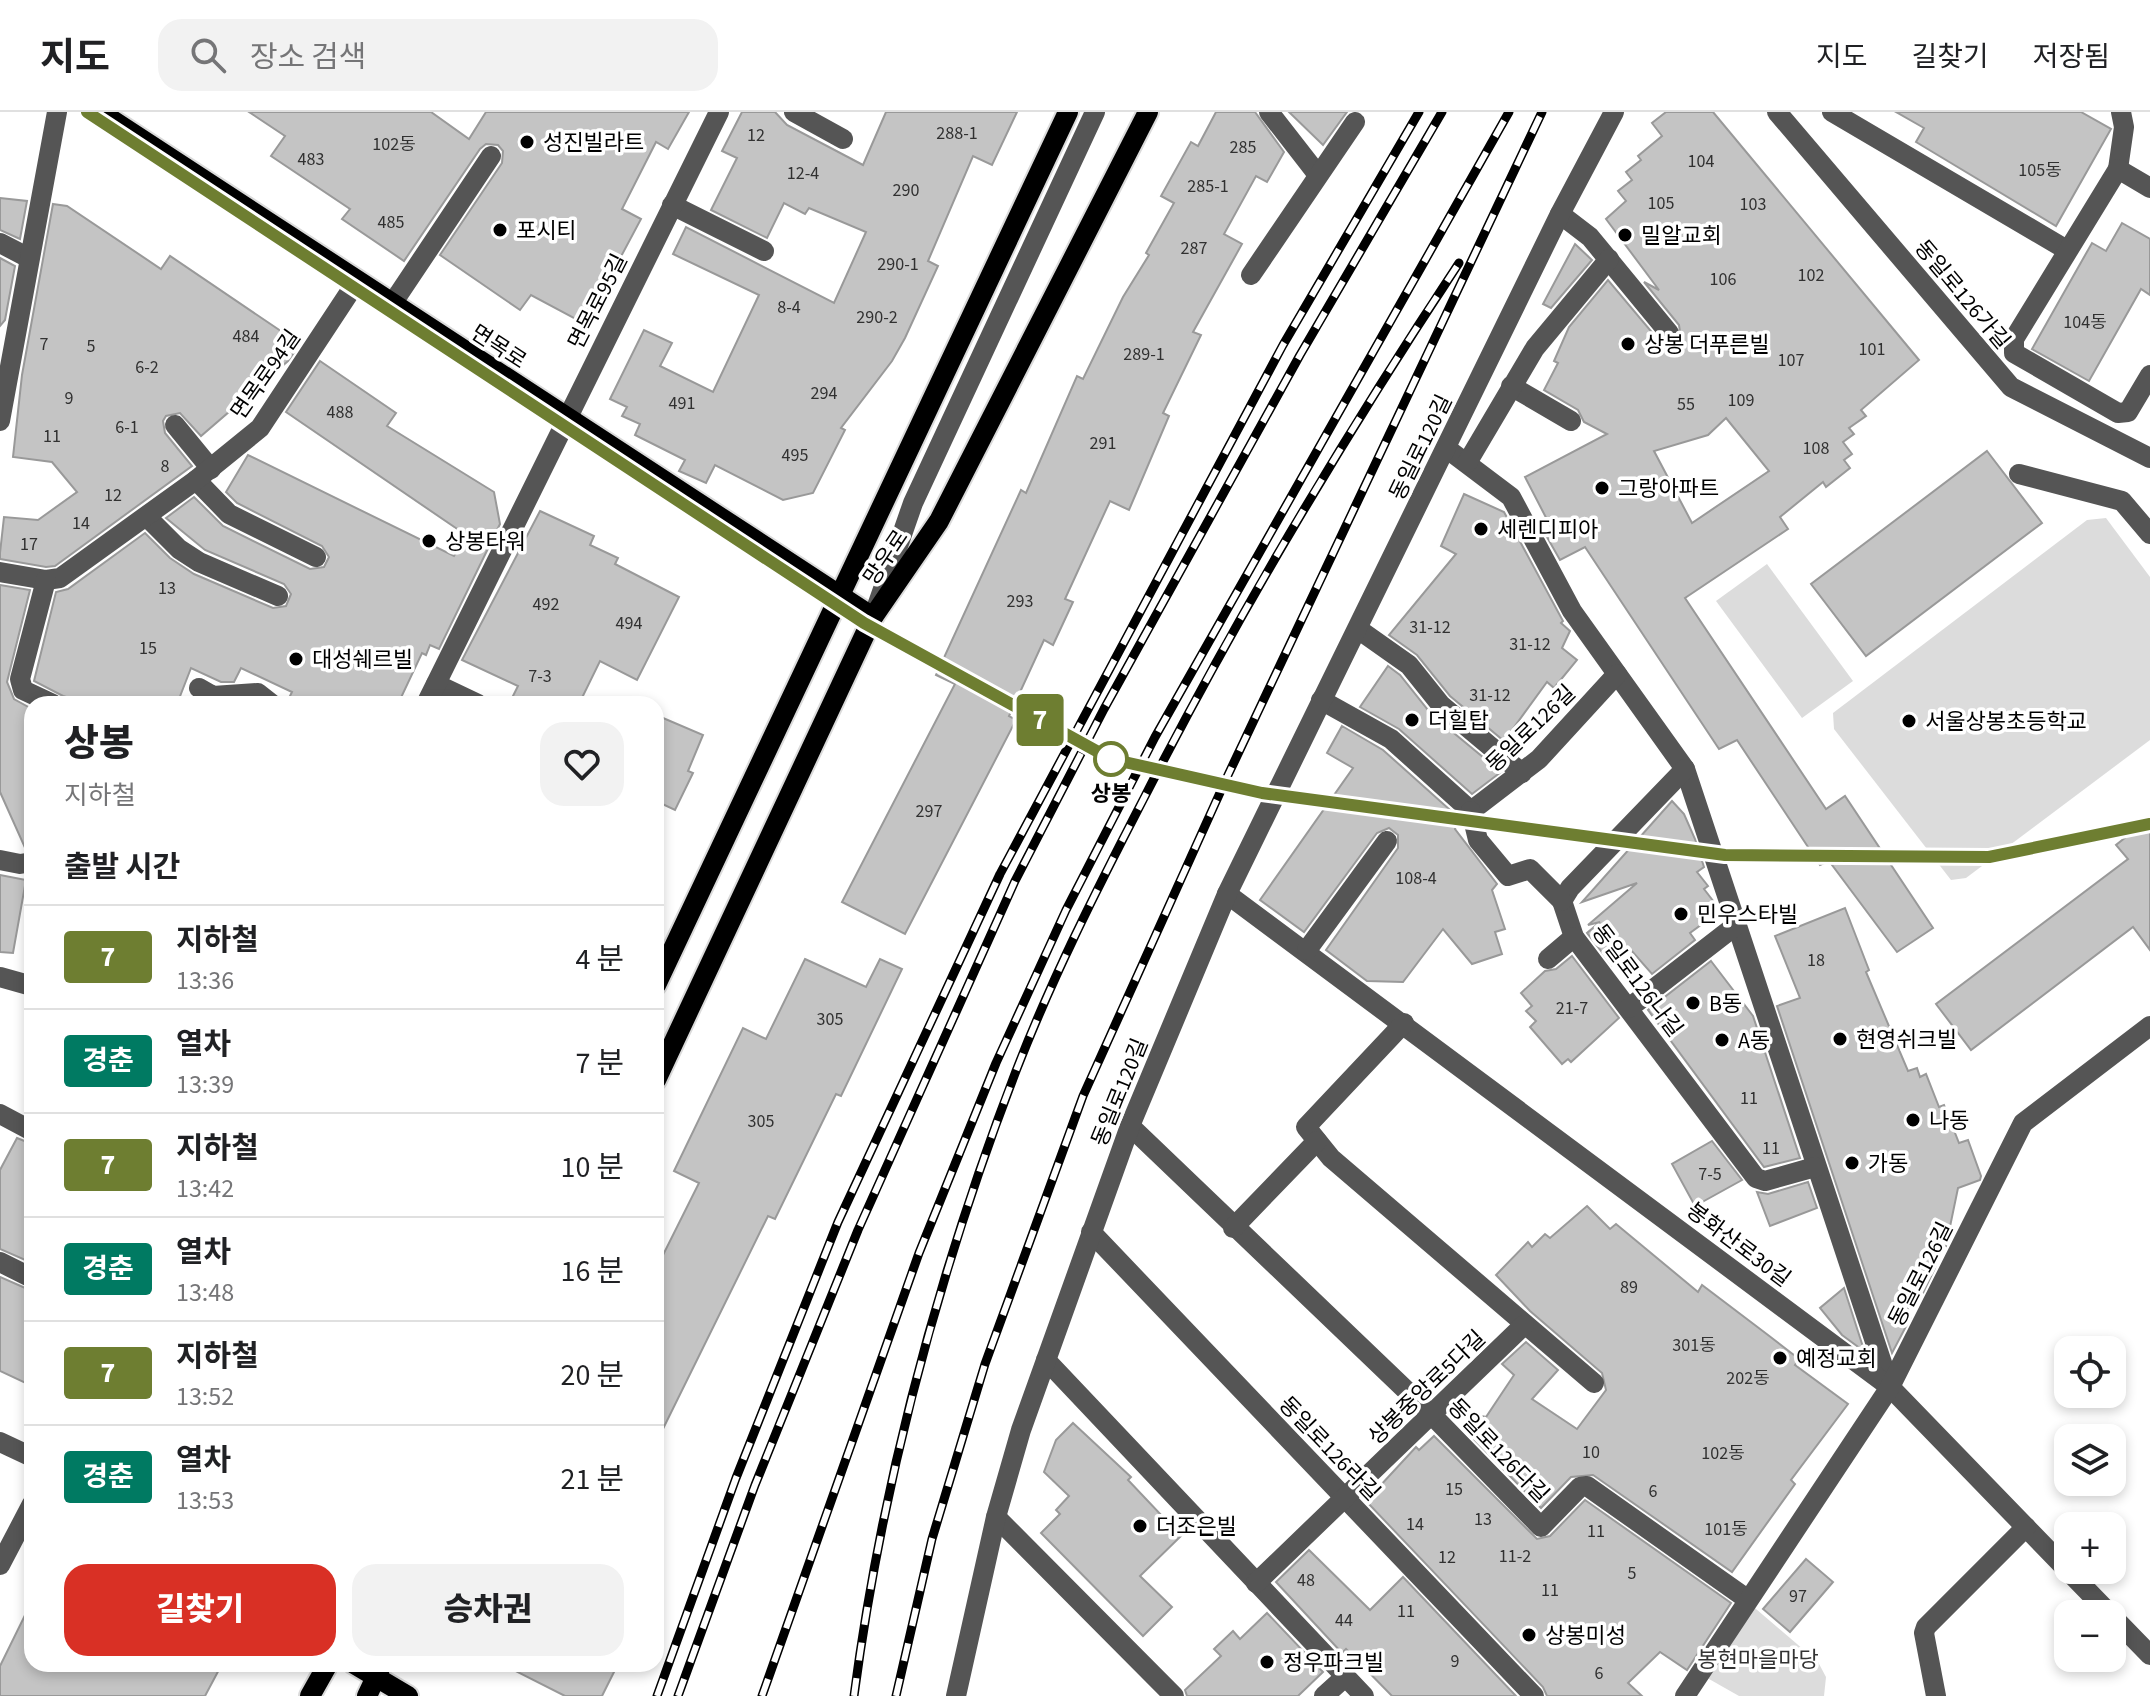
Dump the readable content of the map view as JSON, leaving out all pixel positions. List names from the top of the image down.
{
  "streets": {
    "main road": ["면목로", "망우로"],
    "street": [
      "동일로126가길",
      "면목로95길",
      "면목로94길",
      "동일로120길",
      "동일로126길",
      "동일로126나길",
      "봉화산로30길",
      "상봉중앙로5다길",
      "동일로126라길",
      "동일로126다길"
    ]
  },
  "crossings": [
    ["면목로95길", "면목로"],
    ["면목로", "면목로94길"],
    ["면목로", "망우로"],
    ["동일로120길", "봉화산로30길"],
    ["동일로120길", "동일로126라길"],
    ["동일로120길", "동일로126다길"],
    ["동일로126길", "봉화산로30길"],
    ["동일로126길", "동일로126다길"],
    ["상봉중앙로5다길", "동일로126라길"],
    ["상봉중앙로5다길", "동일로126다길"]
  ],
  "parks": ["봉현마을마당"],
  "places": [
    "성진빌라트",
    "포시티",
    "밀알교회",
    "상봉 더푸른빌",
    "그랑아파트",
    "세렌디피아",
    "상봉타워",
    "대성쉐르빌",
    "더힐탑",
    "서울상봉초등학교",
    "상봉",
    "민우스타빌",
    "B동",
    "현영쉬크빌",
    "A동",
    "나동",
    "가동",
    "예정교회",
    "더조은빌",
    "상봉미성",
    "정우파크빌"
  ],
  "lines": ["metro line 7"],
  "house_numbers": [
    "288-1",
    "12",
    "102동",
    "285",
    "483",
    "104",
    "105동",
    "12-4",
    "285-1",
    "290",
    "105",
    "103",
    "485",
    "287",
    "290-1",
    "102",
    "106",
    "8-4",
    "290-2",
    "104동",
    "484",
    "7",
    "5",
    "101",
    "289-1",
    "107",
    "6-2",
    "294",
    "9",
    "109",
    "491",
    "55",
    "488",
    "6-1",
    "11",
    "291",
    "108",
    "495",
    "8",
    "12",
    "14",
    "17",
    "13",
    "293",
    "492",
    "494",
    "31-12",
    "31-12",
    "15",
    "7-3",
    "31-12",
    "297",
    "108-4",
    "18",
    "21-7",
    "305",
    "11",
    "305",
    "11",
    "7-5",
    "89",
    "301동",
    "202동",
    "10",
    "102동",
    "15",
    "6",
    "13",
    "14",
    "101동",
    "11",
    "11-2",
    "12",
    "5",
    "48",
    "11",
    "97",
    "11",
    "44",
    "9",
    "6"
  ],
  "page": {
    "header": "지도",
    "search": "장소 검색",
    "nav": ["지도", "길찾기", "저장됨"],
    "on_map": "7",
    "heading": [
      ["상봉", "지하철"],
      "출발 시간"
    ],
    "list": [
      {
        "mark": "7",
        "name": "지하철",
        "note": "13:36",
        "value": "4 분"
      },
      {
        "mark": "경춘",
        "name": "열차",
        "note": "13:39",
        "value": "7 분"
      },
      {
        "mark": "7",
        "name": "지하철",
        "note": "13:42",
        "value": "10 분"
      },
      {
        "mark": "경춘",
        "name": "열차",
        "note": "13:48",
        "value": "16 분"
      },
      {
        "mark": "7",
        "name": "지하철",
        "note": "13:52",
        "value": "20 분"
      },
      {
        "mark": "경춘",
        "name": "열차",
        "note": "13:53",
        "value": "21 분"
      }
    ],
    "map_buttons": ["+", "−"],
    "buttons": ["길찾기", "승차권"]
  }
}
